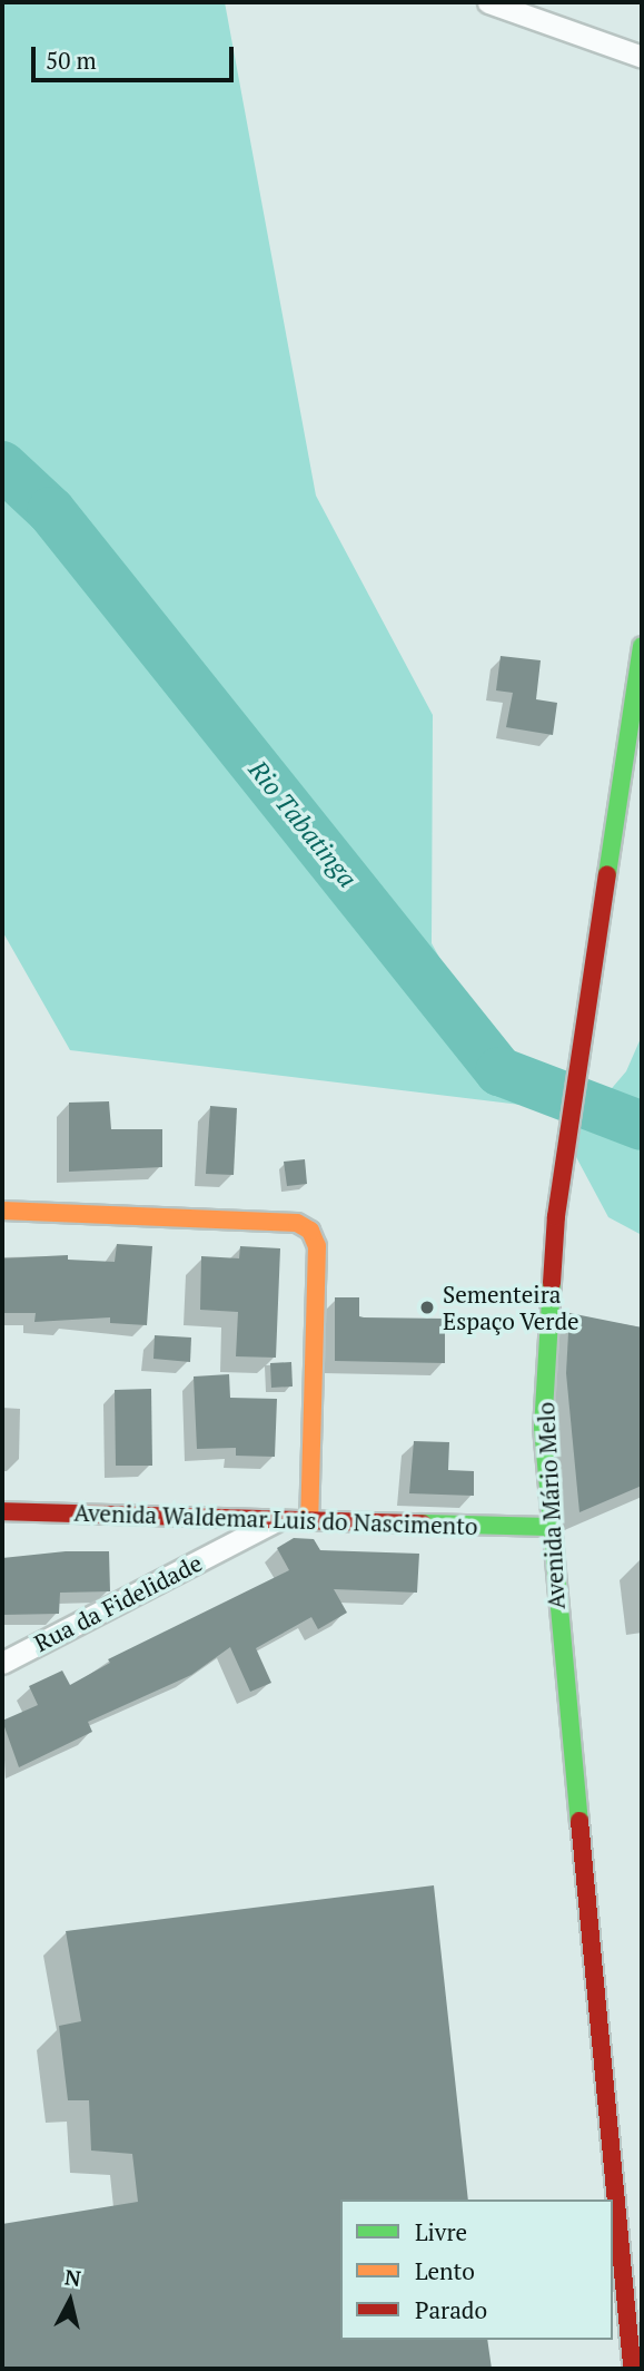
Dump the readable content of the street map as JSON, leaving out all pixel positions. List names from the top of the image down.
{
  "streets": {
    "main road": ["Avenida Mário Melo", "Avenida Waldemar Luis do Nascimento"],
    "street": ["Rua da Fidelidade"]
  },
  "crossings": [
    ["Avenida Mário Melo", "Avenida Waldemar Luis do Nascimento"],
    ["Avenida Waldemar Luis do Nascimento", "Rua da Fidelidade"]
  ],
  "water": ["Rio Tabatinga"],
  "places": ["Sementeira Espaço Verde"],
  "legend": ["Livre", "Lento", "Parado"],
  "scale_bar": "50 m",
  "north": "top"
}
